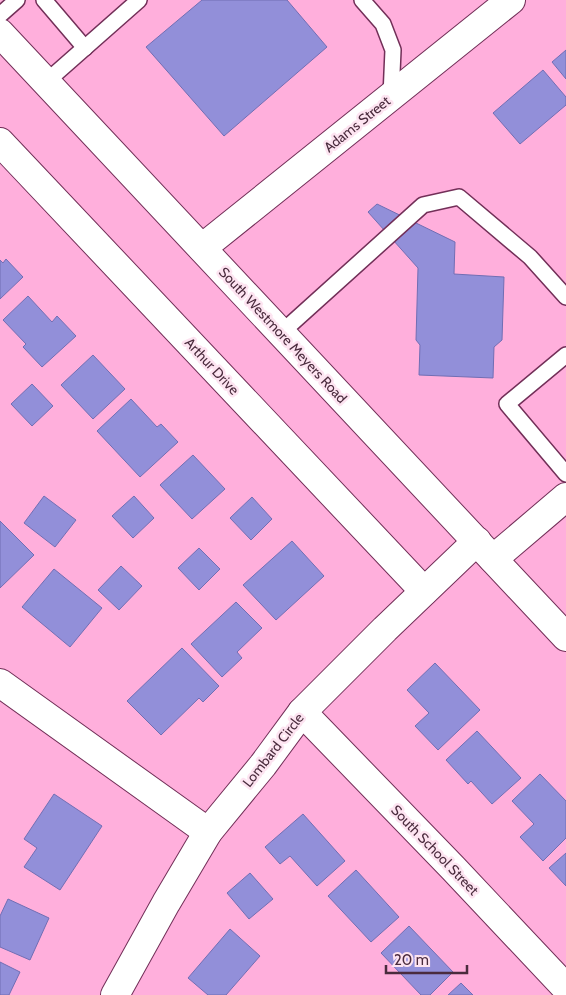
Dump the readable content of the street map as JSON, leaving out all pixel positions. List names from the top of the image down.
{
  "streets": {
    "street": [
      "Adams Street",
      "South Westmore Meyers Road",
      "Arthur Drive",
      "Lombard Circle",
      "South School Street"
    ]
  },
  "crossings": [
    ["Adams Street", "South Westmore Meyers Road"],
    ["South Westmore Meyers Road", "Lombard Circle"],
    ["Arthur Drive", "Lombard Circle"],
    ["Lombard Circle", "South School Street"]
  ],
  "scale_bar": "20 m"
}
